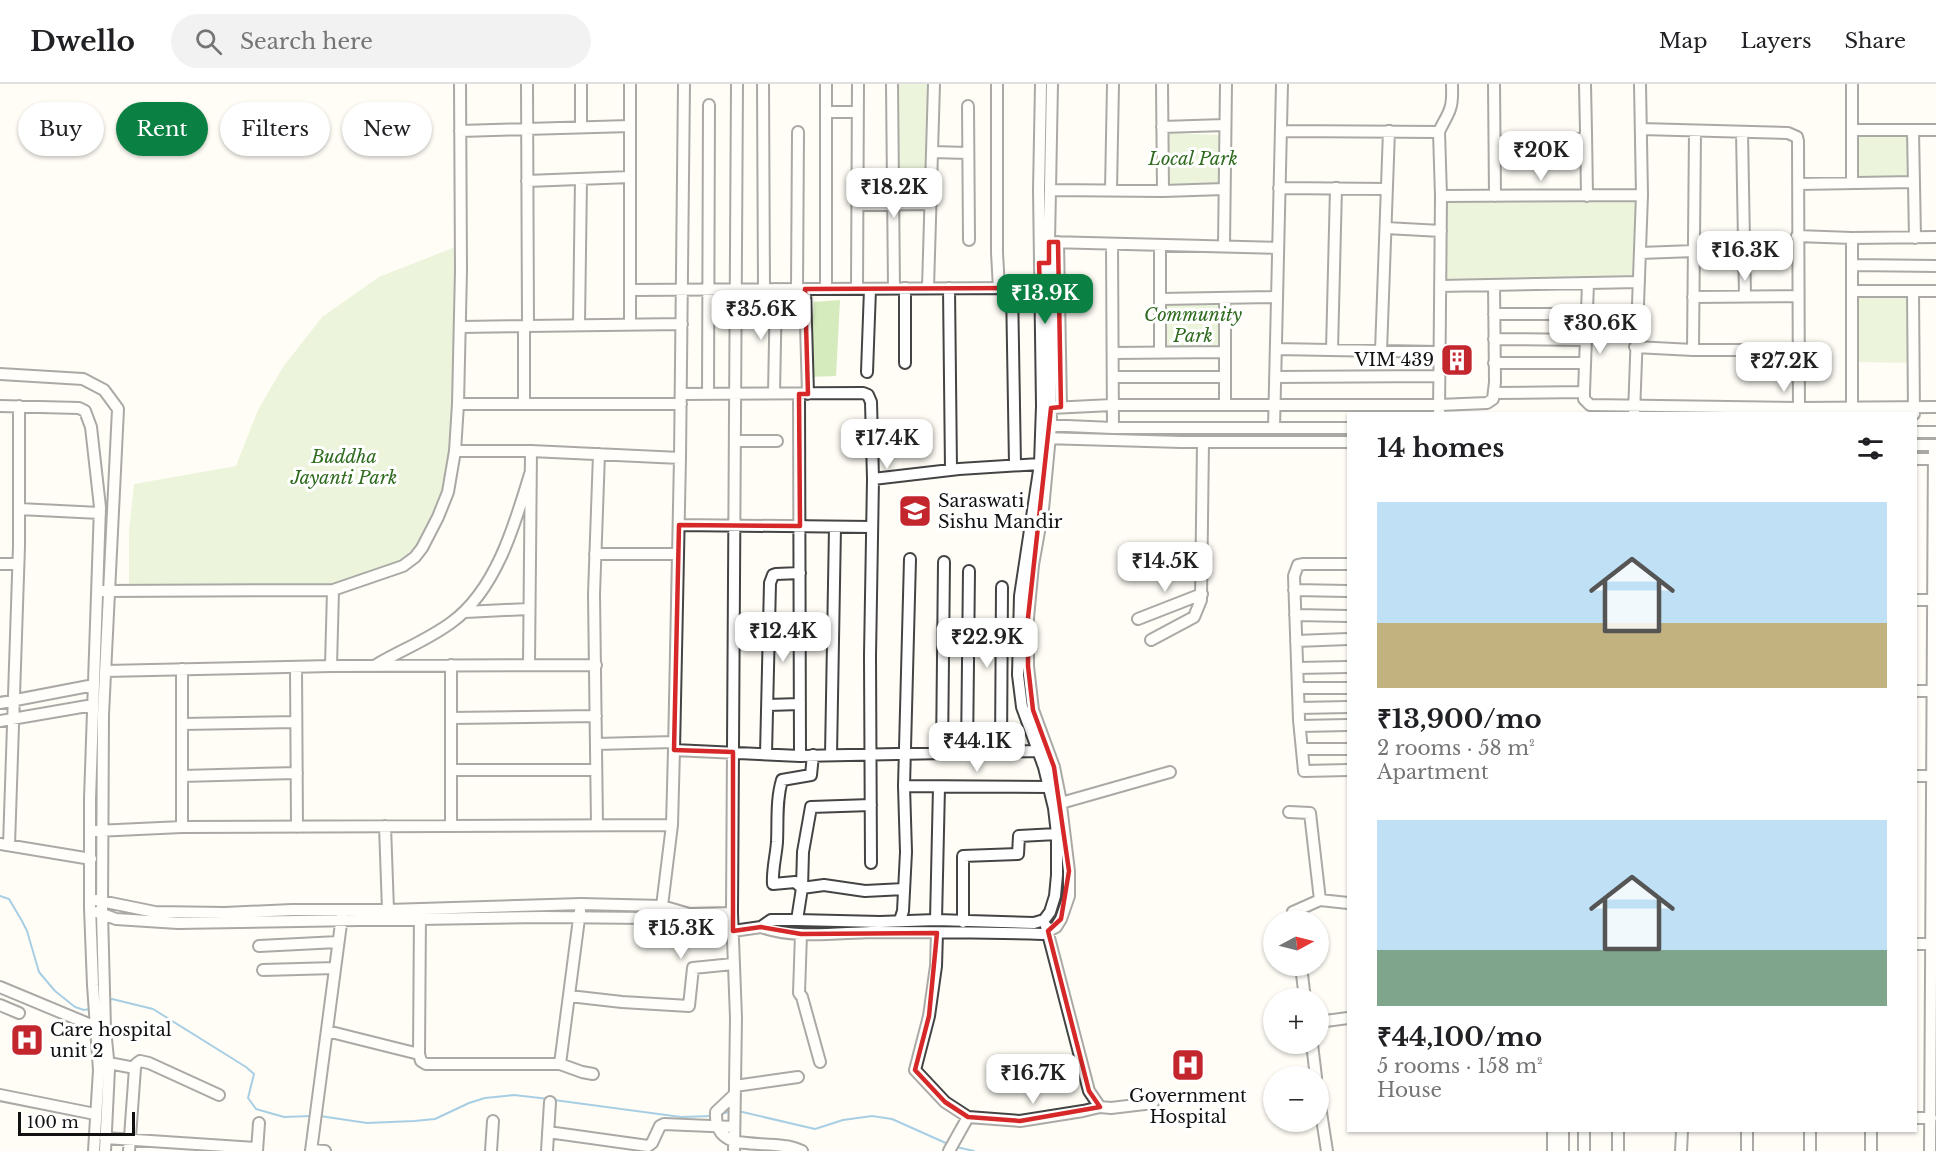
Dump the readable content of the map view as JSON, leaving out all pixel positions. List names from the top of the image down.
{
  "parks": ["Local Park", "Community Park", "Buddha Jayanti Park"],
  "places": {
    "building": ["VIM 439"],
    "school or university": ["Saraswati Sishu Mandir"],
    "hospital": ["Care hospital unit 2", "Government Hospital"]
  },
  "scale_bar": "100 m",
  "north": "right",
  "page": {
    "header": "Dwello",
    "search": "Search here",
    "nav": ["Map", "Layers", "Share"],
    "chip": [
      "Buy",
      "Rent",
      "Filters",
      "New"
    ],
    "price": [
      "₹20K",
      "₹18.2K",
      "₹16.3K",
      "₹13.9K",
      "₹35.6K",
      "₹30.6K",
      "₹27.2K",
      "₹17.4K",
      "₹14.5K",
      "₹12.4K",
      "₹22.9K",
      "₹44.1K",
      "₹15.3K",
      "₹16.7K"
    ],
    "heading": "14 homes",
    "list": [
      {
        "name": "₹13,900/mo",
        "note": "2 rooms · 58 m² · Apartment"
      },
      {
        "name": "₹44,100/mo",
        "note": "5 rooms · 158 m² · House"
      }
    ],
    "map_buttons": ["+", "−"],
    "scale": "100 m"
  }
}
